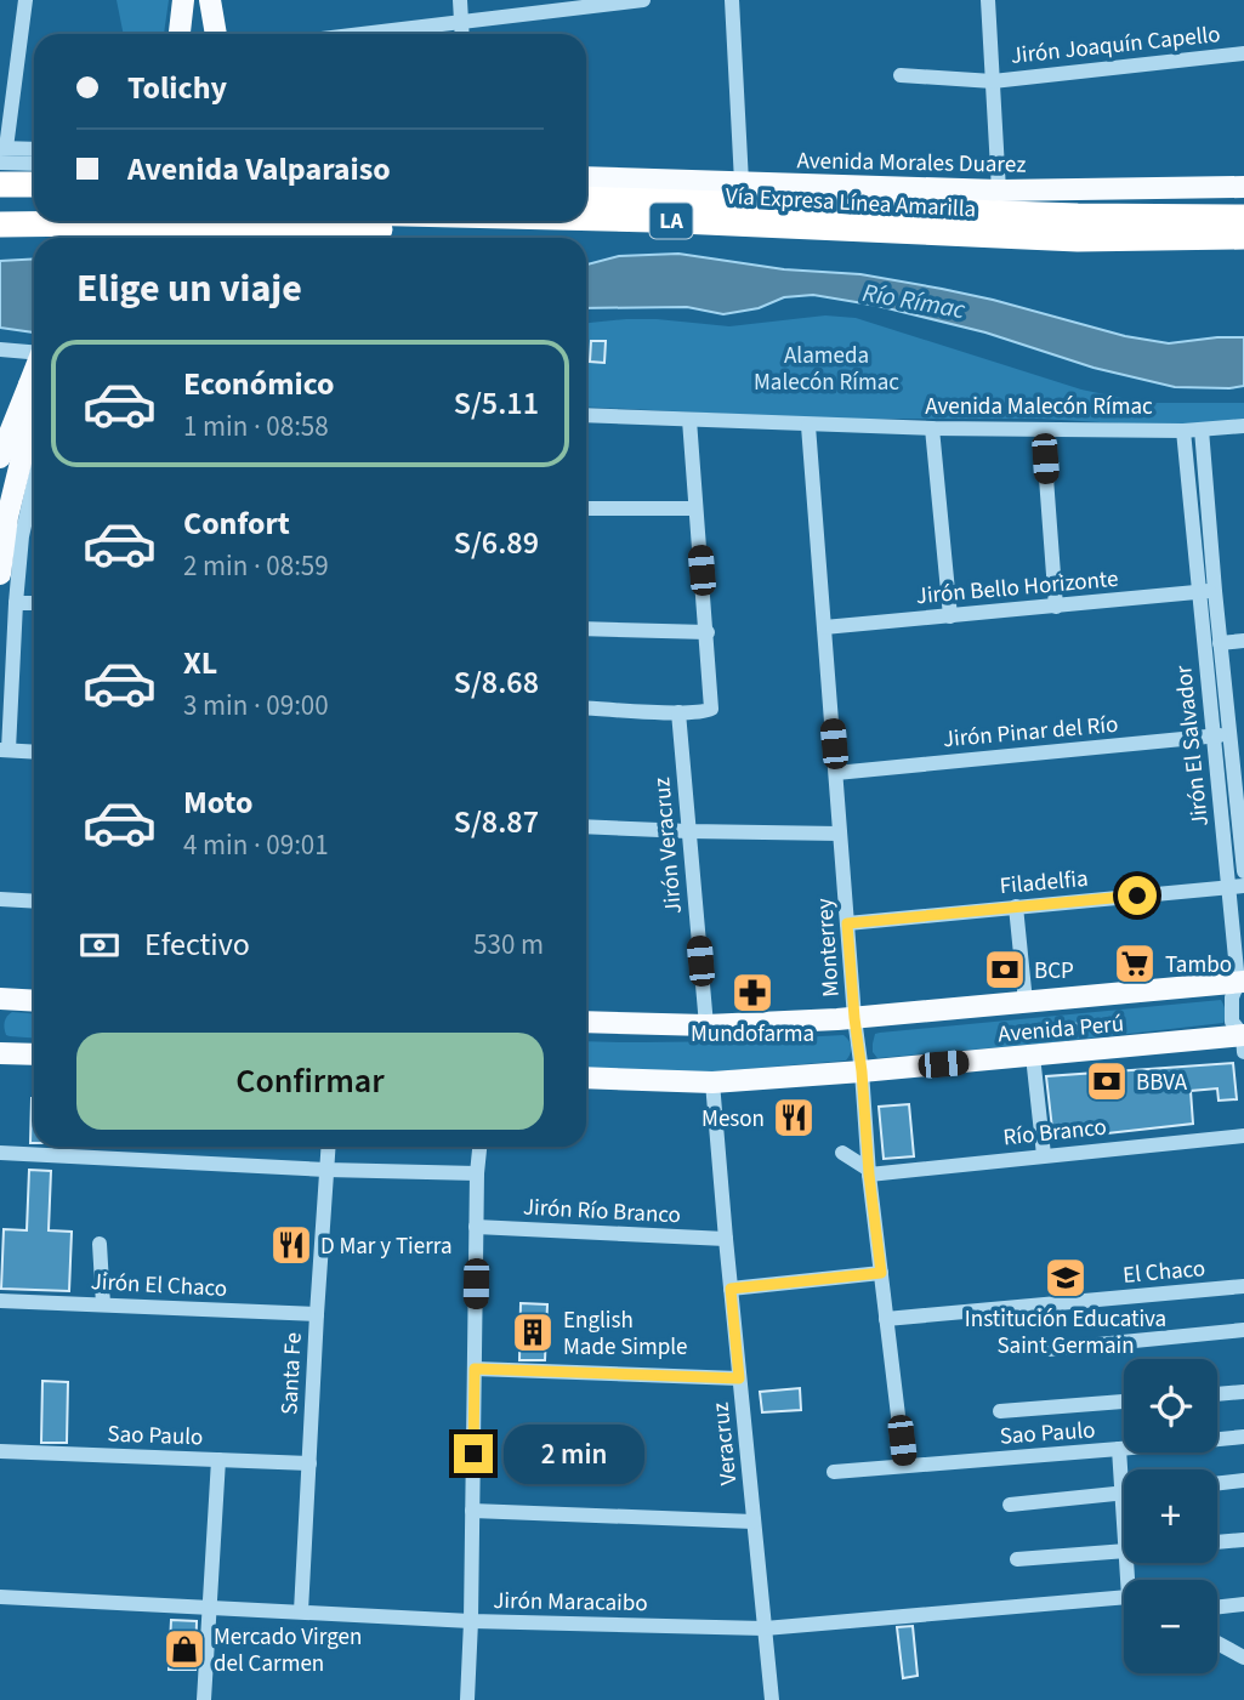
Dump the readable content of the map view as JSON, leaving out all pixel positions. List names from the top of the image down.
{
  "streets": {
    "highway": ["Vía Expresa Línea Amarilla", "LA"],
    "main road": ["Avenida Morales Duarez", "Avenida Perú"],
    "street": [
      "Jirón Joaquín Capello",
      "Avenida Malecón Rímac",
      "Jirón Bello Horizonte",
      "Jirón Pinar del Río",
      "Jirón El Salvador",
      "Jirón Veracruz",
      "Filadelfia",
      "Monterrey",
      "Río Branco",
      "Jirón Río Branco",
      "El Chaco",
      "Jirón El Chaco",
      "Santa Fe",
      "Sao Paulo",
      "Veracruz",
      "Jirón Maracaibo"
    ]
  },
  "crossings": [
    ["Avenida Malecón Rímac", "Jirón El Salvador"],
    ["Avenida Malecón Rímac", "Monterrey"],
    ["Jirón Bello Horizonte", "Jirón El Salvador"],
    ["Jirón Bello Horizonte", "Monterrey"],
    ["Jirón Pinar del Río", "Jirón El Salvador"],
    ["Jirón Pinar del Río", "Monterrey"],
    ["Jirón El Salvador", "Filadelfia"],
    ["Jirón El Salvador", "Avenida Perú"],
    ["Jirón Veracruz", "Avenida Perú"],
    ["Filadelfia", "Monterrey"],
    ["Monterrey", "Avenida Perú"],
    ["Monterrey", "Río Branco"],
    ["Monterrey", "El Chaco"],
    ["Monterrey", "Sao Paulo"],
    ["Avenida Perú", "Veracruz"],
    ["Jirón Río Branco", "Veracruz"],
    ["Jirón El Chaco", "Santa Fe"],
    ["Santa Fe", "Sao Paulo"],
    ["Santa Fe", "Jirón Maracaibo"],
    ["Veracruz", "Jirón Maracaibo"]
  ],
  "water": ["Río Rímac"],
  "parks": ["Alameda Malecón Rímac"],
  "places": {
    "supermarket": ["Tambo"],
    "bank": ["BCP", "BBVA"],
    "pharmacy": ["Mundofarma"],
    "restaurant": ["Meson", "D Mar y Tierra"],
    "school or university": ["Institución Educativa Saint Germain"],
    "building": ["English Made Simple"],
    "shop": ["Mercado Virgen del Carmen"]
  },
  "page": {
    "banner": ["Tolichy", "Avenida Valparaiso"],
    "heading": "Elige un viaje",
    "list": [
      {
        "name": "Económico",
        "note": "1 min · 08:58",
        "value": "S/5.11"
      },
      {
        "name": "Confort",
        "note": "2 min · 08:59",
        "value": "S/6.89"
      },
      {
        "name": "XL",
        "note": "3 min · 09:00",
        "value": "S/8.68"
      },
      {
        "name": "Moto",
        "note": "4 min · 09:01",
        "value": "S/8.87"
      }
    ],
    "pay": ["Efectivo", "530 m"],
    "buttons": "Confirmar",
    "map_buttons": ["+", "−"],
    "bubble": "2 min"
  }
}
